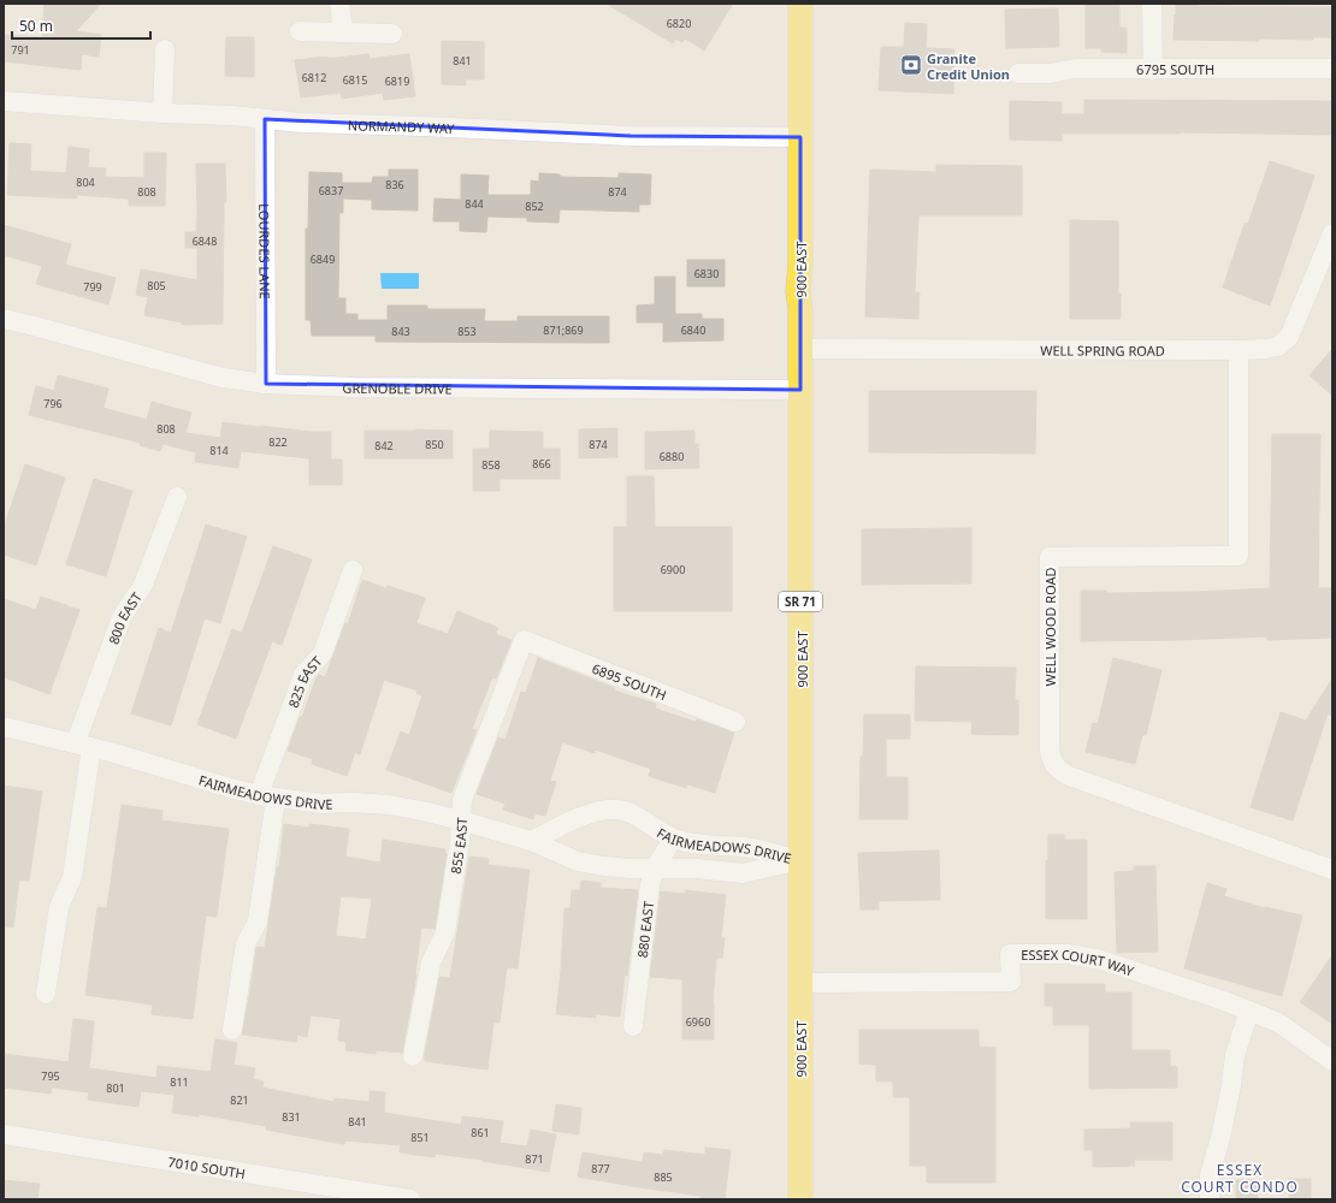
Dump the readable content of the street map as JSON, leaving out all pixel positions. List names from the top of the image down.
{
  "streets": {
    "main road": ["900 EAST", "SR 71"],
    "street": [
      "6795 SOUTH",
      "NORMANDY WAY",
      "LOURDES LANE",
      "WELL SPRING ROAD",
      "GRENOBLE DRIVE",
      "800 EAST",
      "WELL WOOD ROAD",
      "6895 SOUTH",
      "825 EAST",
      "FAIRMEADOWS DRIVE",
      "855 EAST",
      "880 EAST",
      "ESSEX COURT WAY",
      "7010 SOUTH"
    ]
  },
  "crossings": [
    ["NORMANDY WAY", "LOURDES LANE"],
    ["NORMANDY WAY", "900 EAST"],
    ["LOURDES LANE", "GRENOBLE DRIVE"],
    ["900 EAST", "WELL SPRING ROAD"],
    ["900 EAST", "GRENOBLE DRIVE"],
    ["900 EAST", "FAIRMEADOWS DRIVE"],
    ["900 EAST", "ESSEX COURT WAY"],
    ["WELL SPRING ROAD", "WELL WOOD ROAD"],
    ["800 EAST", "FAIRMEADOWS DRIVE"],
    ["6895 SOUTH", "855 EAST"],
    ["825 EAST", "FAIRMEADOWS DRIVE"],
    ["FAIRMEADOWS DRIVE", "855 EAST"],
    ["FAIRMEADOWS DRIVE", "880 EAST"]
  ],
  "districts": ["ESSEX COURT CONDO"],
  "places": {
    "bank": ["Granite Credit Union"]
  },
  "house_numbers": [
    "6820",
    "791",
    "841",
    "6812",
    "6815",
    "6819",
    "804",
    "836",
    "6837",
    "808",
    "874",
    "844",
    "852",
    "6848",
    "6849",
    "6830",
    "805",
    "799",
    "871;869",
    "6840",
    "843",
    "853",
    "796",
    "808",
    "822",
    "850",
    "874",
    "842",
    "814",
    "6880",
    "866",
    "858",
    "6900",
    "6960",
    "795",
    "811",
    "801",
    "821",
    "831",
    "841",
    "861",
    "851",
    "871",
    "877",
    "885"
  ],
  "scale_bar": "50 m"
}
